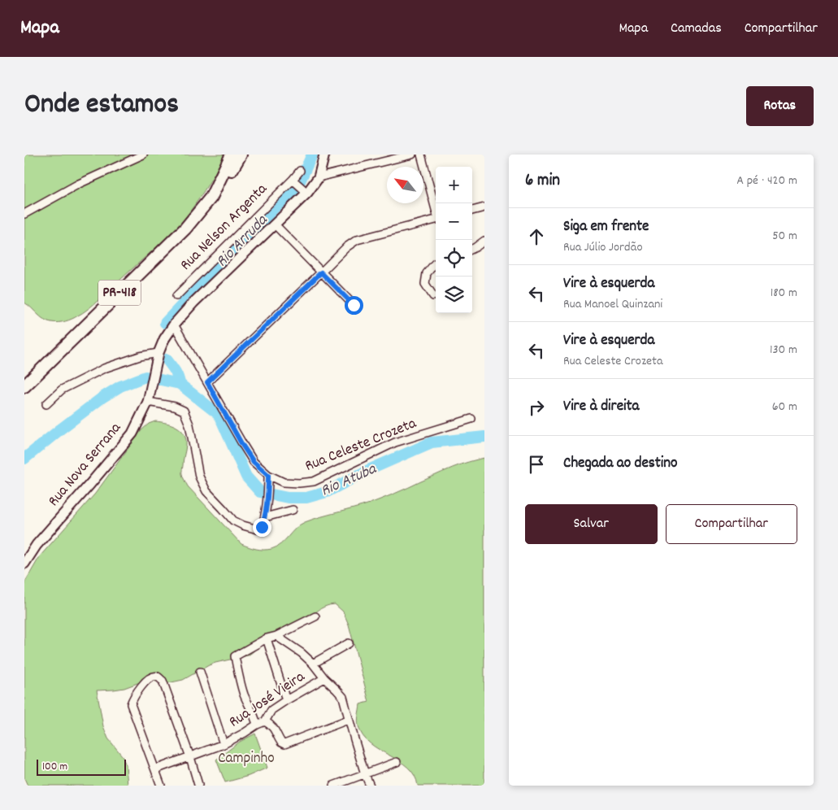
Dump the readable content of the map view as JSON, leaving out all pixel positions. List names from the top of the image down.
{
  "streets": {
    "highway": ["PR-418"],
    "main road": ["Rua Nelson Argenta", "Rua Nova Serrana"],
    "street": ["Rua Celeste Crozeta", "Rua José Vieira"]
  },
  "crossings": [
    ["Rua Nelson Argenta", "Rua Celeste Crozeta"],
    ["Rua Nelson Argenta", "Rua Nova Serrana"]
  ],
  "water": ["Rio Arruda", "Rio Atuba"],
  "parks": ["Campinho"],
  "scale_bar": "100 m",
  "north": "top left",
  "page": {
    "header": "Mapa",
    "nav": ["Mapa", "Camadas", "Compartilhar"],
    "title": "Onde estamos",
    "buttons": [
      "Rotas",
      ["Salvar", "Compartilhar"]
    ],
    "heading": ["6 min", "A pé · 420 m"],
    "map_buttons": ["+", "−"],
    "list": [
      ["Siga em frente", "Rua Júlio Jordão", "50 m"],
      ["Vire à esquerda", "Rua Manoel Quinzani", "180 m"],
      ["Vire à esquerda", "Rua Celeste Crozeta", "130 m"],
      ["Vire à direita", "60 m"],
      "Chegada ao destino"
    ],
    "scale": "100 m"
  }
}
